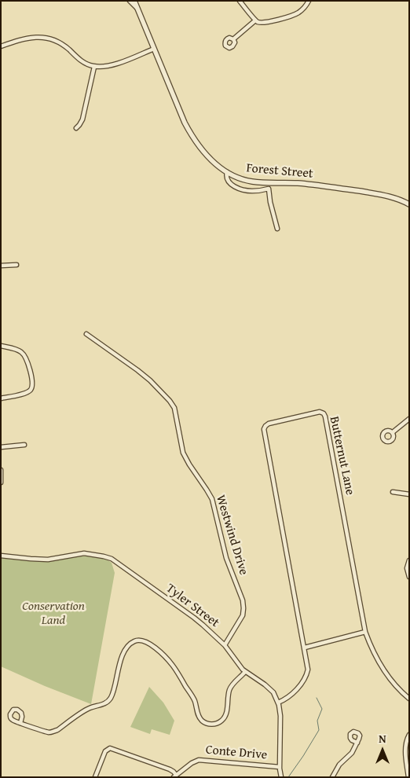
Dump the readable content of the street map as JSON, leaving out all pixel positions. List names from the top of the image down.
{
  "streets": {
    "street": [
      "Forest Street",
      "Butternut Lane",
      "Westwind Drive",
      "Tyler Street",
      "Conte Drive"
    ]
  },
  "crossings": [
    ["Butternut Lane", "Tyler Street"],
    ["Westwind Drive", "Tyler Street"],
    ["Tyler Street", "Conte Drive"]
  ],
  "parks": ["Conservation Land"],
  "north": "top"
}
